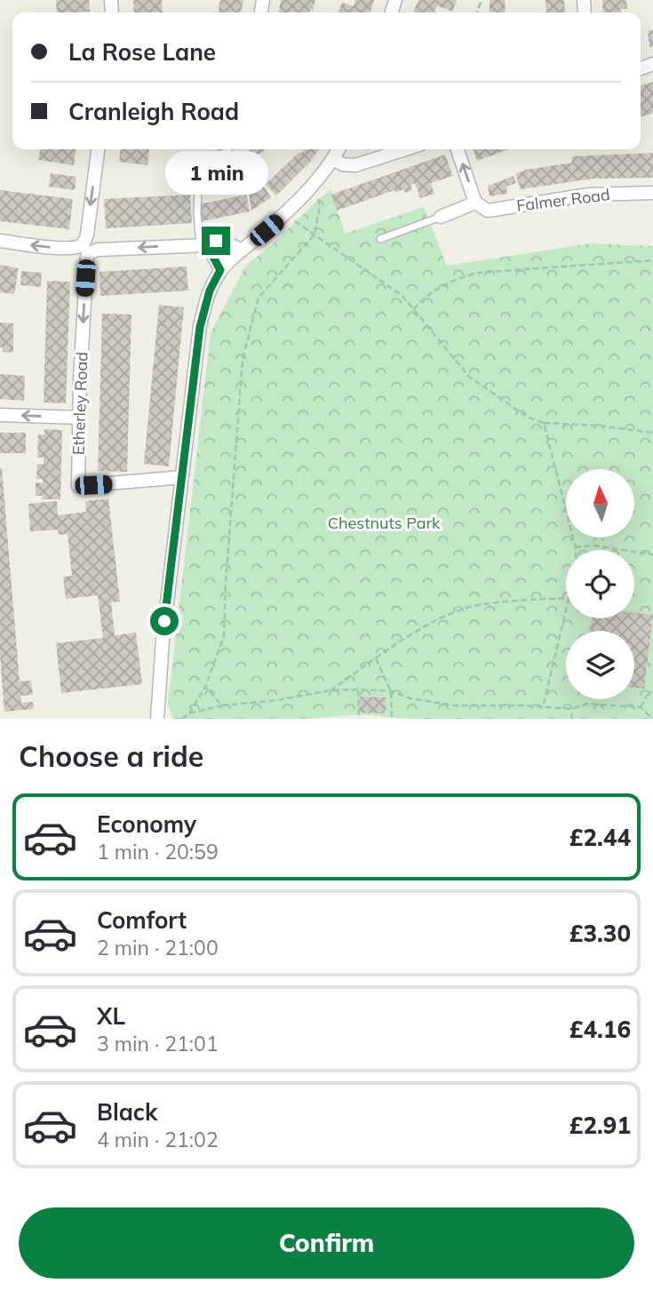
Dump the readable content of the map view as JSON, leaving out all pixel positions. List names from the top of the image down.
{
  "streets": {
    "street": ["Falmer Road", "Etherley Road"]
  },
  "one_way": ["Etherley Road"],
  "parks": ["Chestnuts Park"],
  "north": "top",
  "page": {
    "banner": ["La Rose Lane", "Cranleigh Road"],
    "bubble": "1 min",
    "heading": "Choose a ride",
    "list": [
      {
        "name": "Economy",
        "note": "1 min · 20:59",
        "value": "£2.44"
      },
      {
        "name": "Comfort",
        "note": "2 min · 21:00",
        "value": "£3.30"
      },
      {
        "name": "XL",
        "note": "3 min · 21:01",
        "value": "£4.16"
      },
      {
        "name": "Black",
        "note": "4 min · 21:02",
        "value": "£2.91"
      }
    ],
    "buttons": "Confirm"
  }
}
